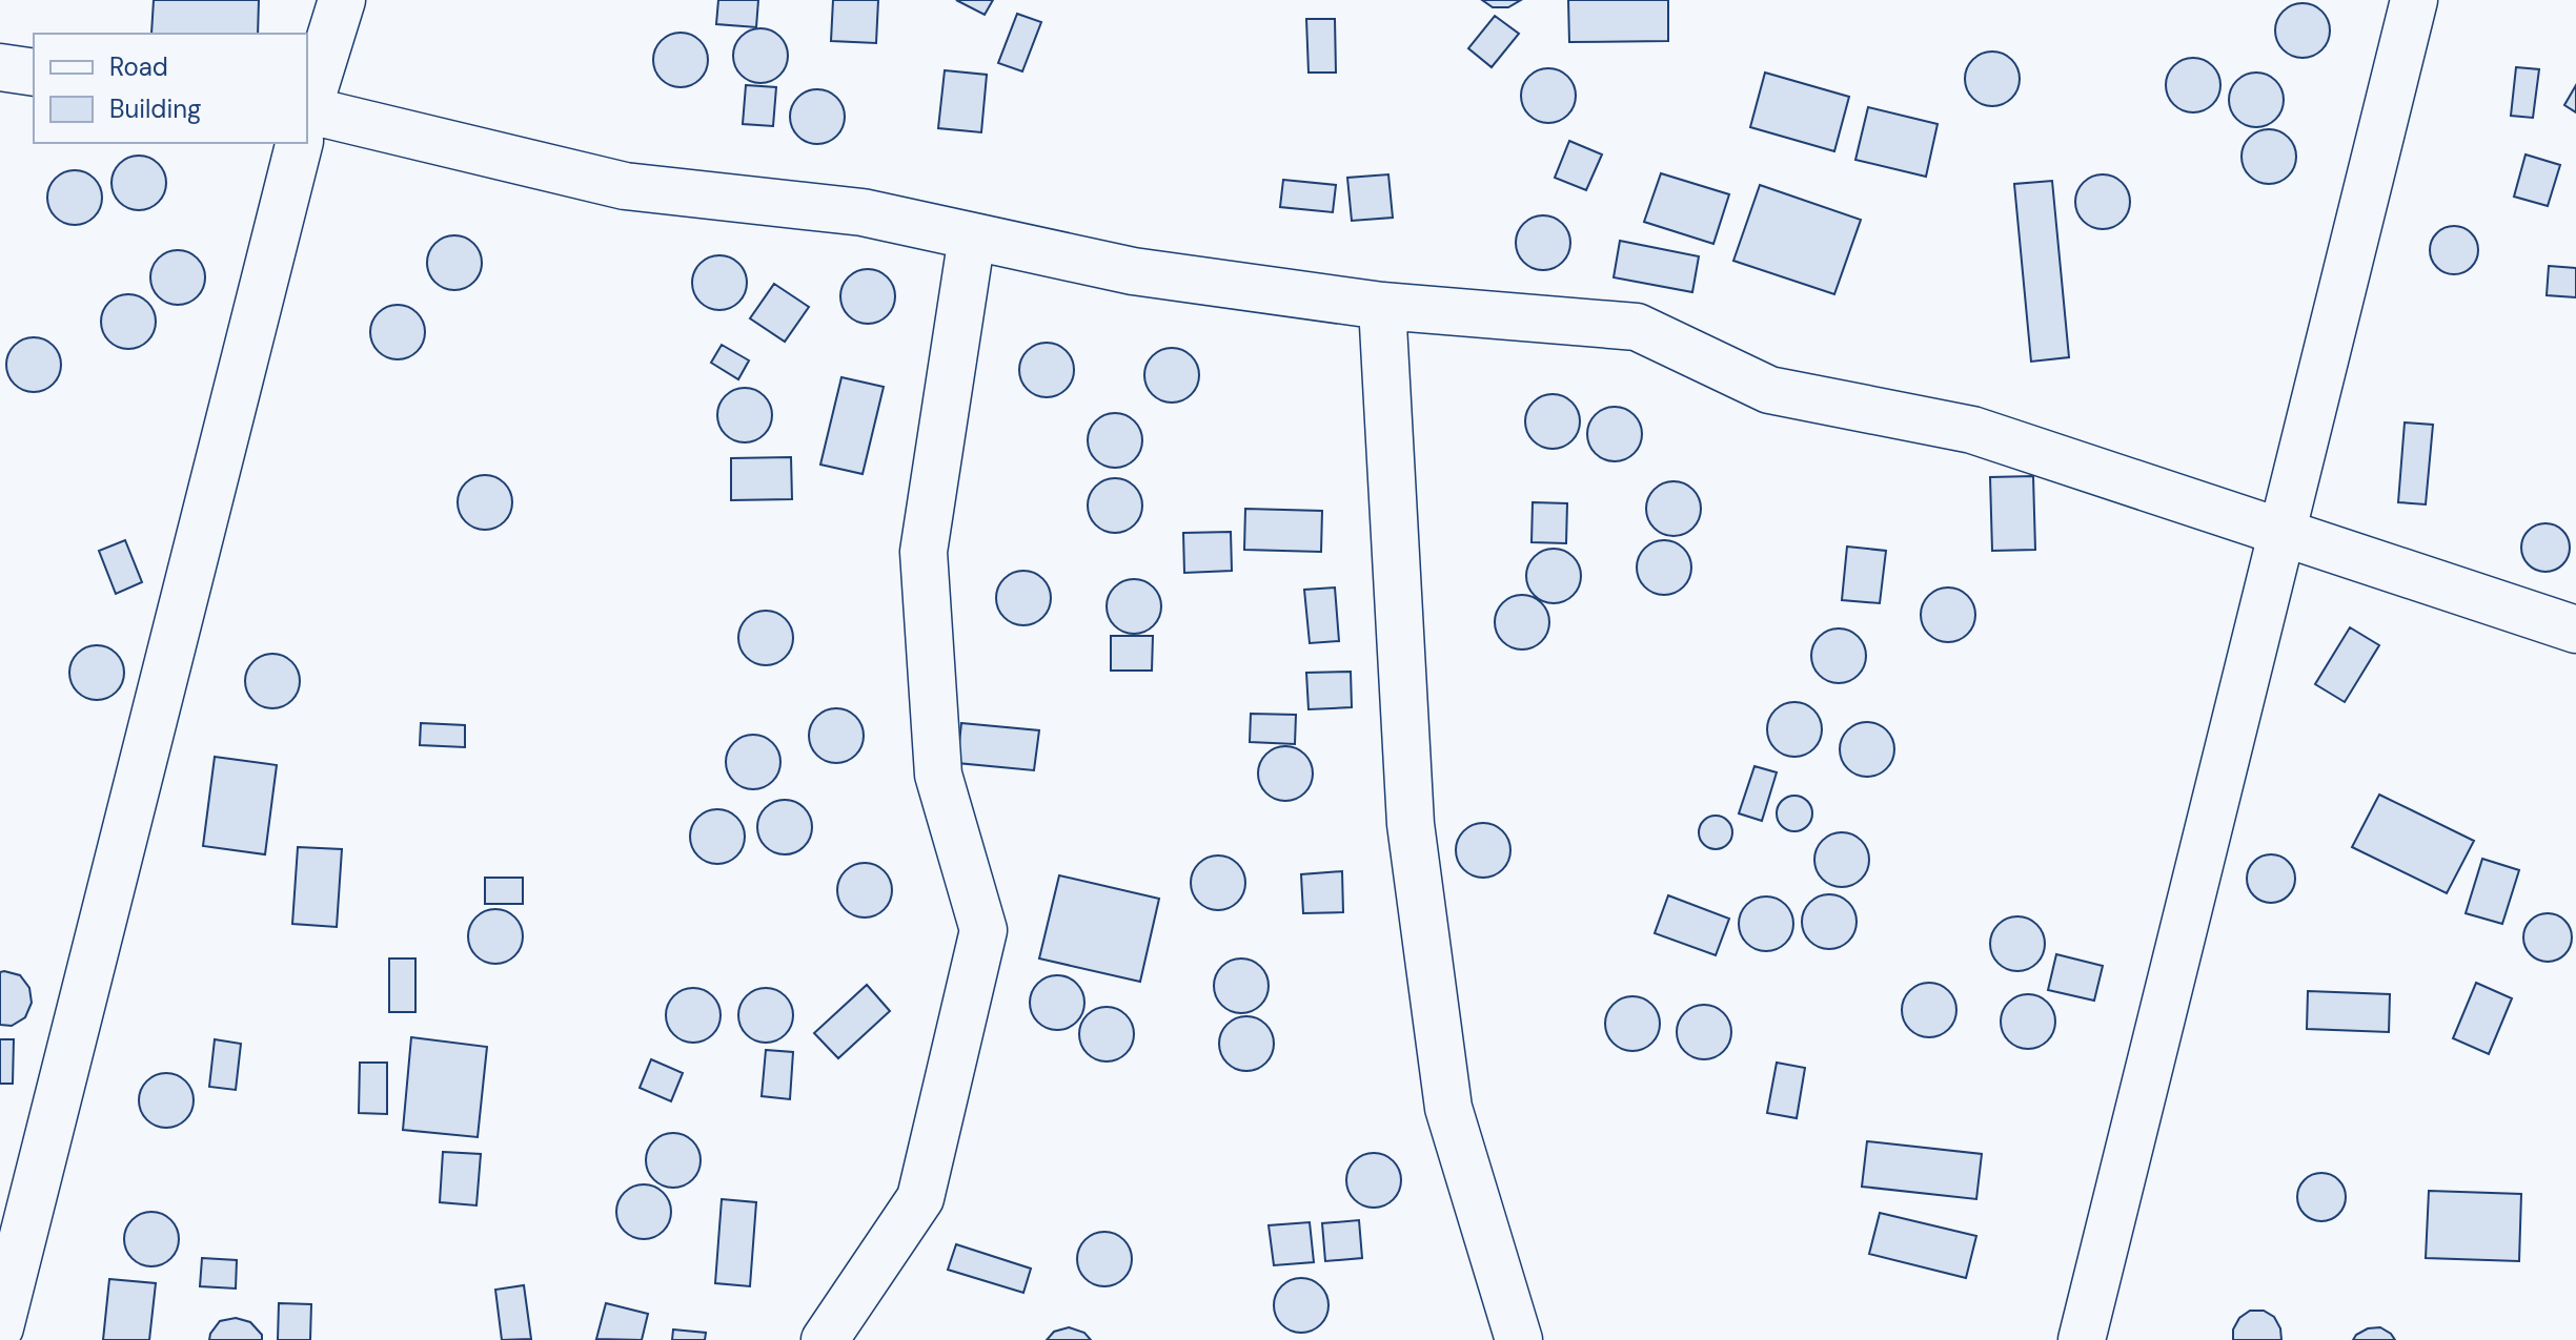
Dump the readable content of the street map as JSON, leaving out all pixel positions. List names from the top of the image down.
{
  "legend": ["Road", "Building"]
}
